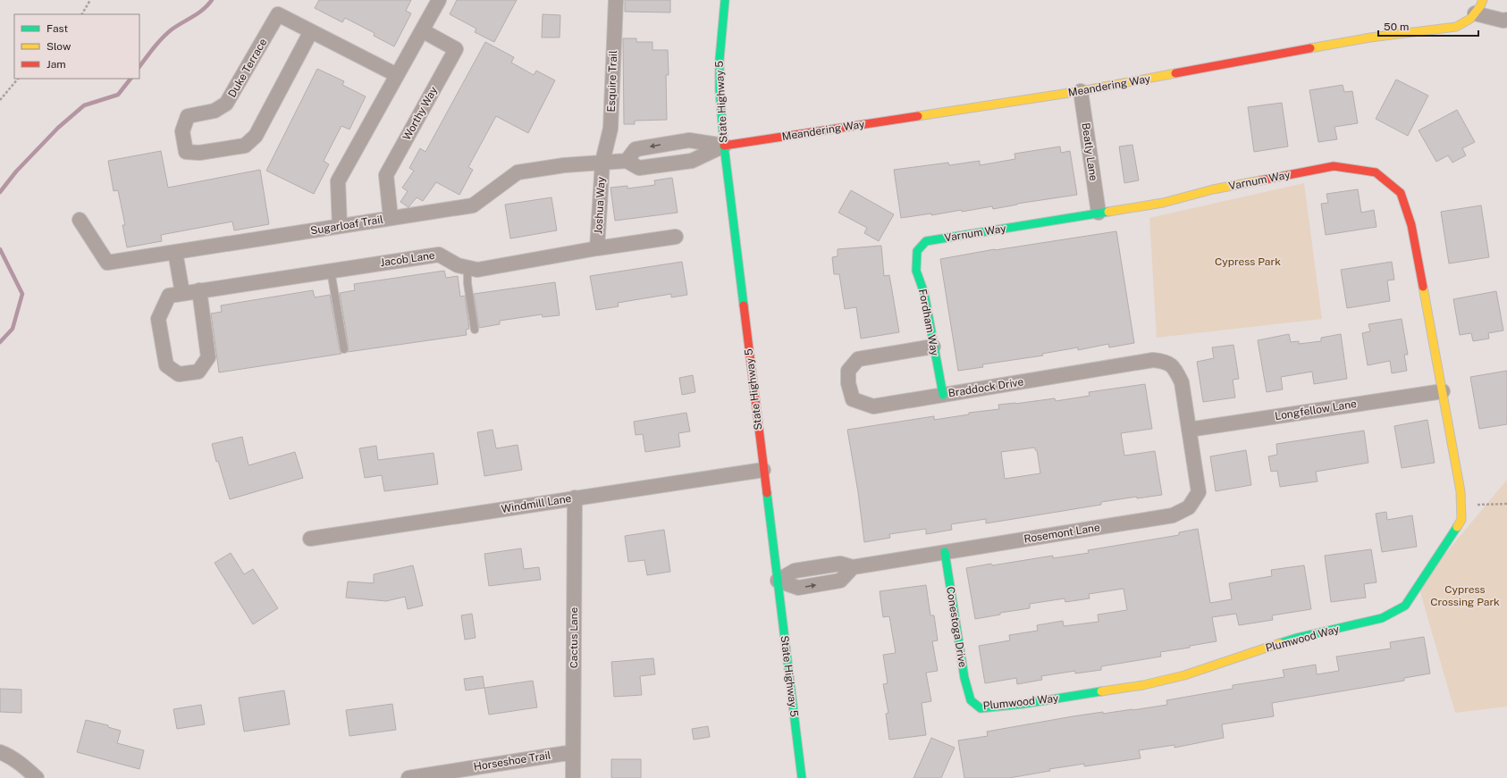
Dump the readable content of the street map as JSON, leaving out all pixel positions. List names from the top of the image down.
{
  "streets": {
    "street": [
      "Duke Terrace",
      "Esquire Trail",
      "Meandering Way",
      "State Highway 5",
      "Worthy Way",
      "Beatly Lane",
      "Varnum Way",
      "Joshua Way",
      "Sugarloaf Trail",
      "Jacob Lane",
      "Fordham Way",
      "Braddock Drive",
      "Longfellow Lane",
      "Windmill Lane",
      "Rosemont Lane",
      "Conestoga Drive",
      "Cactus Lane",
      "Plumwood Way",
      "Horseshoe Trail"
    ]
  },
  "crossings": [
    ["Esquire Trail", "Joshua Way"],
    ["Esquire Trail", "Sugarloaf Trail"],
    ["Meandering Way", "State Highway 5"],
    ["Meandering Way", "Beatly Lane"],
    ["Meandering Way", "Sugarloaf Trail"],
    ["State Highway 5", "Sugarloaf Trail"],
    ["State Highway 5", "Windmill Lane"],
    ["State Highway 5", "Rosemont Lane"],
    ["Worthy Way", "Sugarloaf Trail"],
    ["Beatly Lane", "Varnum Way"],
    ["Varnum Way", "Fordham Way"],
    ["Varnum Way", "Longfellow Lane"],
    ["Varnum Way", "Plumwood Way"],
    ["Joshua Way", "Sugarloaf Trail"],
    ["Joshua Way", "Jacob Lane"],
    ["Fordham Way", "Braddock Drive"],
    ["Braddock Drive", "Longfellow Lane"],
    ["Braddock Drive", "Rosemont Lane"],
    ["Longfellow Lane", "Rosemont Lane"],
    ["Longfellow Lane", "Plumwood Way"],
    ["Windmill Lane", "Cactus Lane"],
    ["Rosemont Lane", "Conestoga Drive"],
    ["Conestoga Drive", "Plumwood Way"],
    ["Cactus Lane", "Horseshoe Trail"]
  ],
  "parks": ["Cypress Park", "Cypress Crossing Park"],
  "legend": ["Fast", "Slow", "Jam"],
  "scale_bar": "50 m"
}
